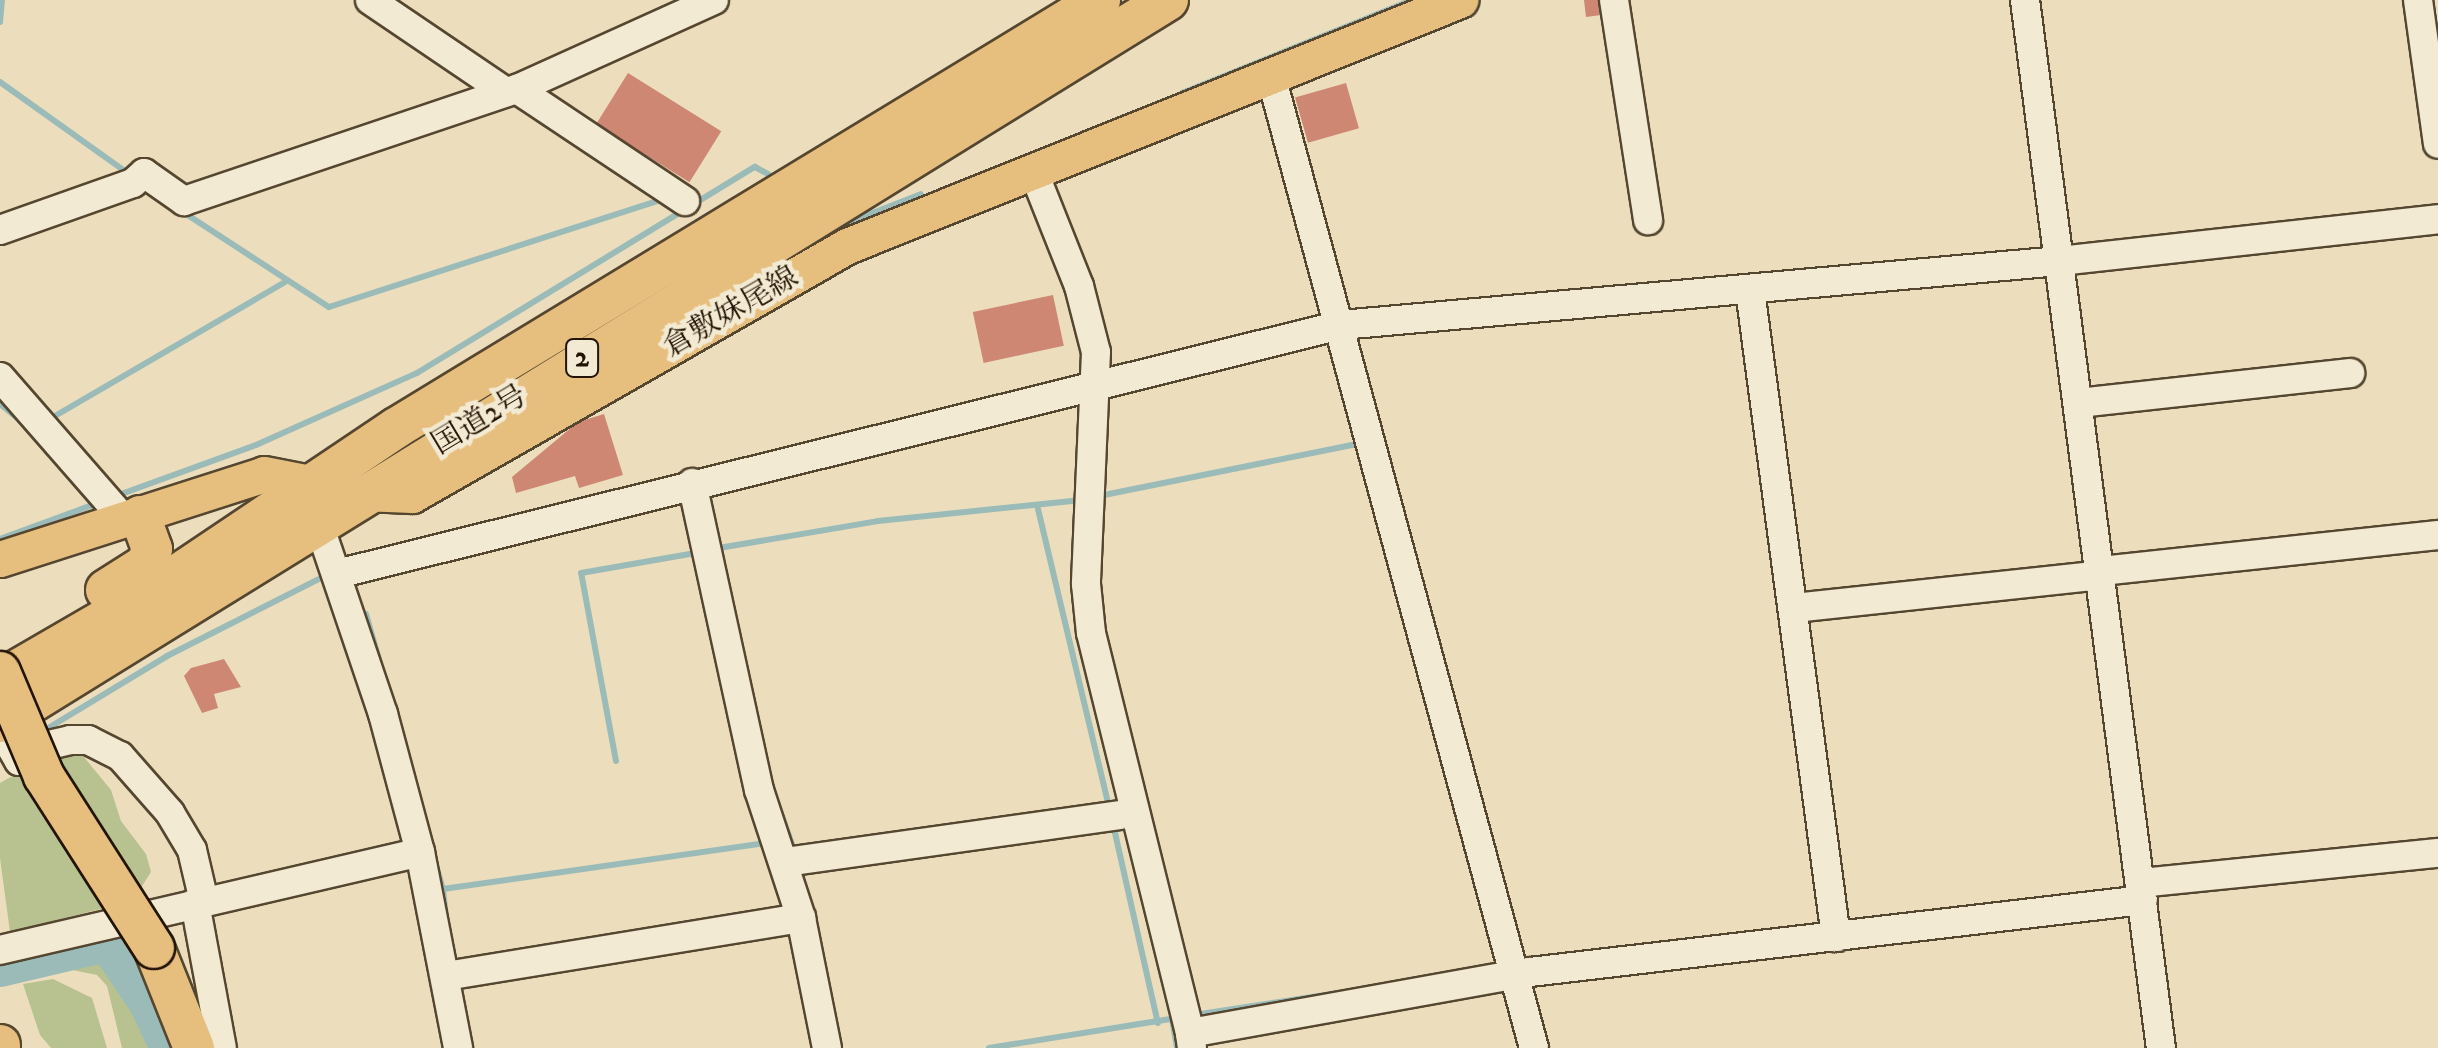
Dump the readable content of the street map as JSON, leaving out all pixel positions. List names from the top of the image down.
{
  "streets": {
    "highway": ["2", "国道2号"],
    "main road": ["倉敷妹尾線"]
  },
  "crossings": [
    ["倉敷妹尾線", "国道2号"]
  ]
}
